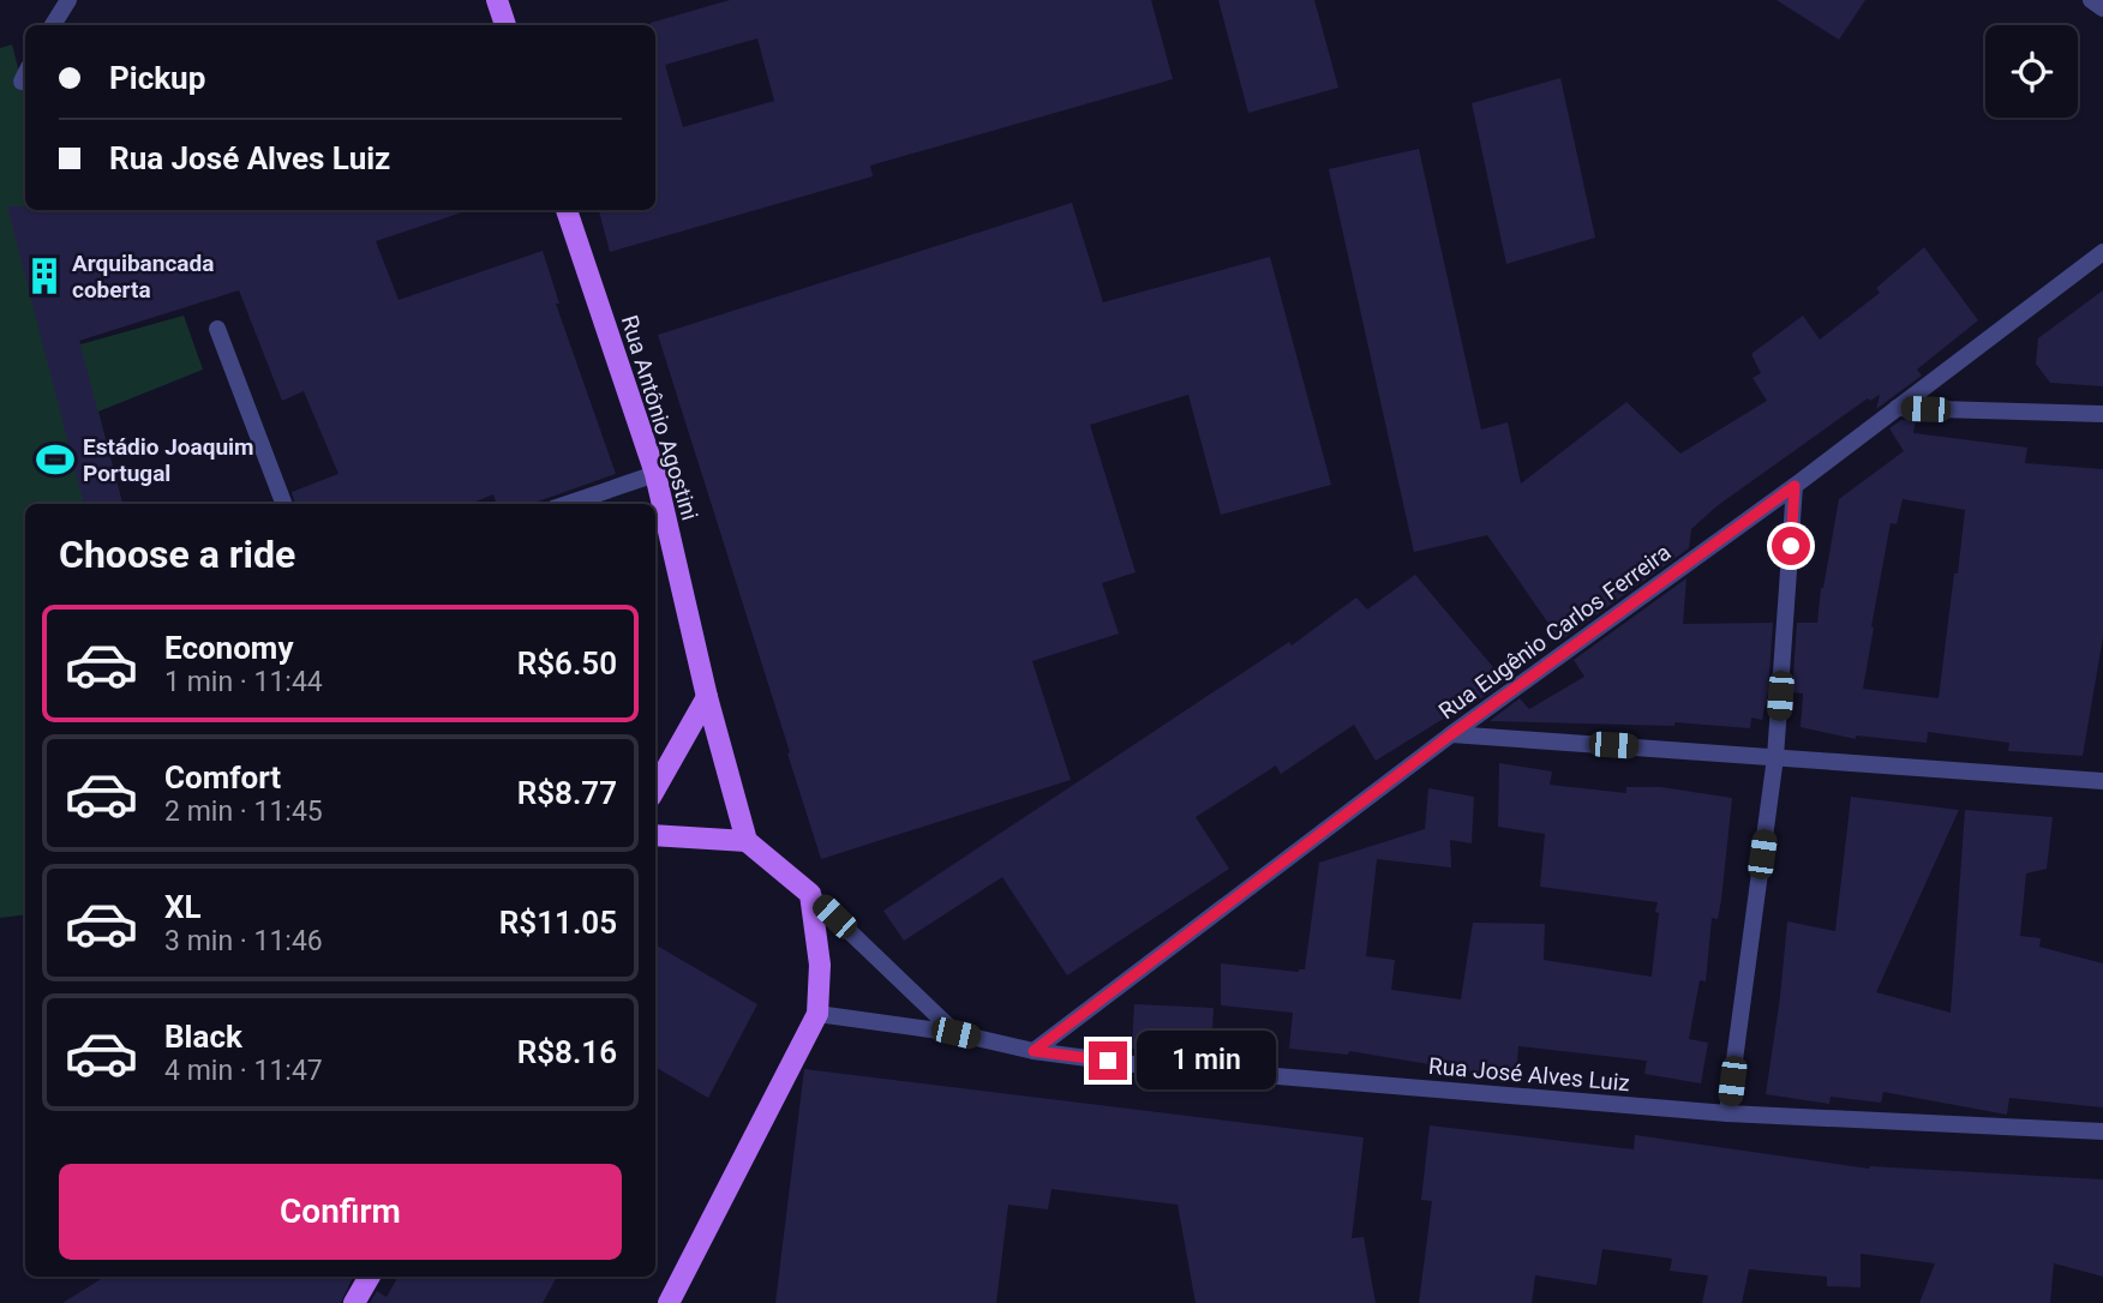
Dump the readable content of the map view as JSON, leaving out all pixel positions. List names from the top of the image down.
{
  "streets": {
    "main road": ["Rua Antônio Agostini"],
    "street": ["Rua Eugênio Carlos Ferreira", "Rua José Alves Luiz"]
  },
  "crossings": [
    ["Rua Eugênio Carlos Ferreira", "Rua José Alves Luiz"]
  ],
  "places": {
    "building": ["Arquibancada coberta"],
    "sports": ["Estádio Joaquim Portugal"]
  },
  "page": {
    "banner": ["Pickup", "Rua José Alves Luiz"],
    "heading": "Choose a ride",
    "list": [
      {
        "name": "Economy",
        "note": "1 min · 11:44",
        "value": "R$6.50"
      },
      {
        "name": "Comfort",
        "note": "2 min · 11:45",
        "value": "R$8.77"
      },
      {
        "name": "XL",
        "note": "3 min · 11:46",
        "value": "R$11.05"
      },
      {
        "name": "Black",
        "note": "4 min · 11:47",
        "value": "R$8.16"
      }
    ],
    "bubble": "1 min",
    "buttons": "Confirm"
  }
}
